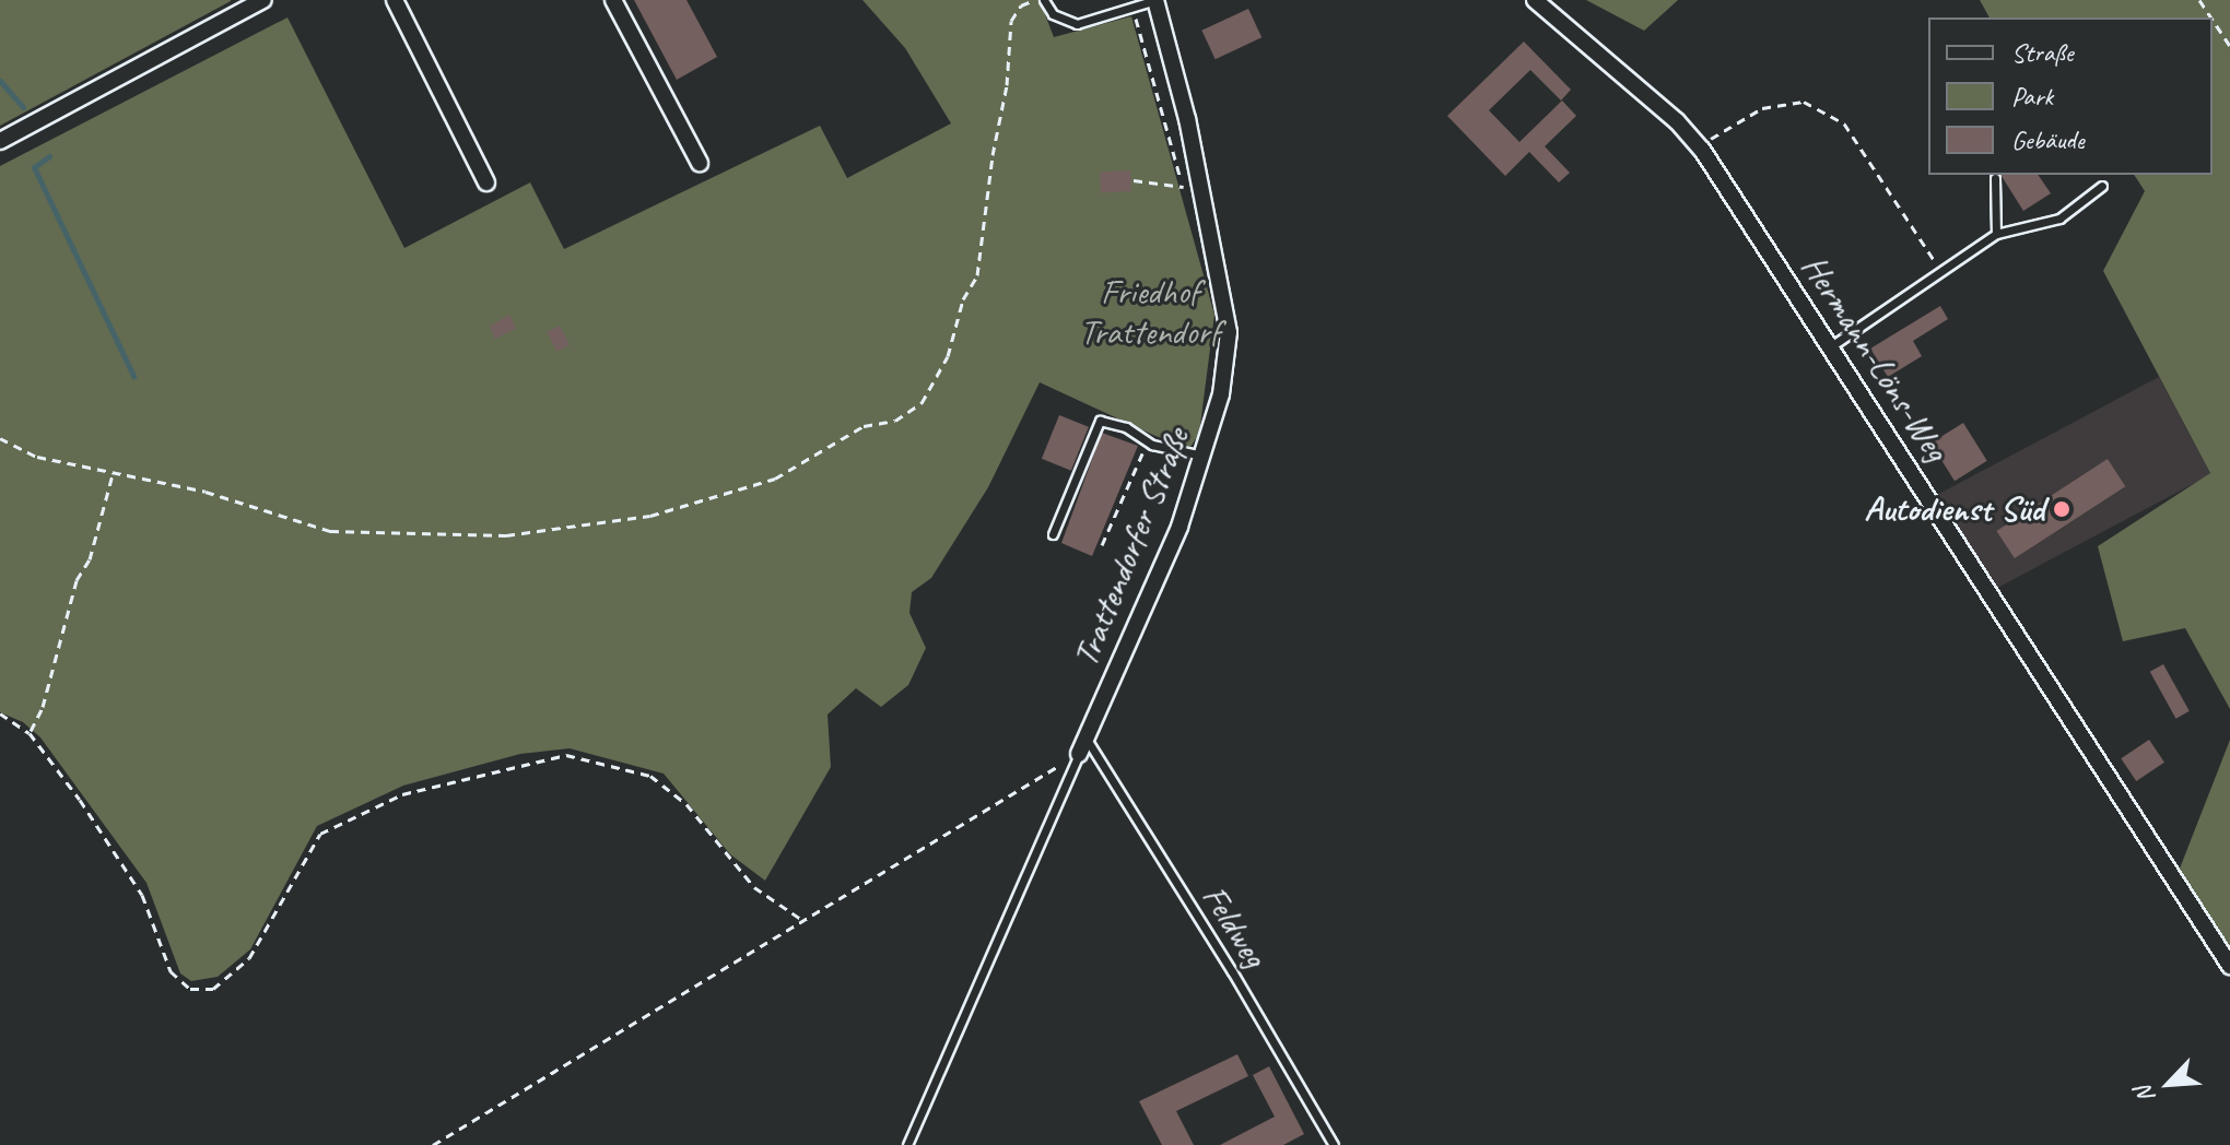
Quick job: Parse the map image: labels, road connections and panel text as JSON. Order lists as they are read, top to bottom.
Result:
{
  "streets": {
    "street": ["Hermann-Löns-Weg", "Trattendorfer Straße"],
    "lane": ["Feldweg"]
  },
  "crossings": [
    ["Trattendorfer Straße", "Feldweg"]
  ],
  "parks": ["Friedhof Trattendorf"],
  "places": ["Autodienst Süd"],
  "legend": ["Straße", "Park", "Gebäude"],
  "north": "bottom left"
}
